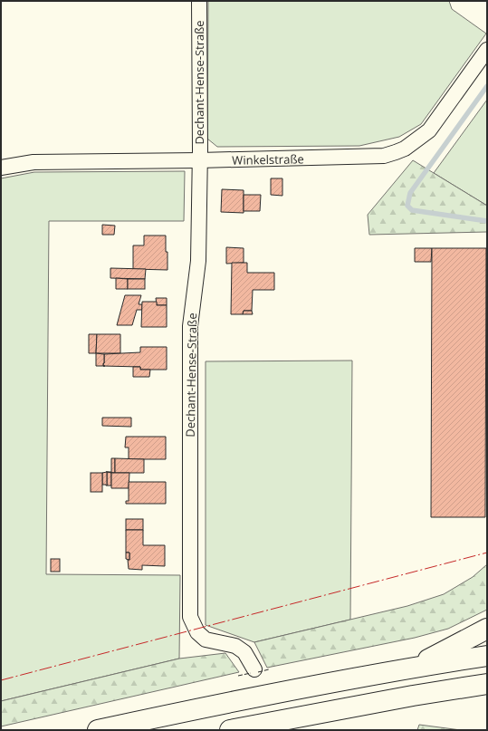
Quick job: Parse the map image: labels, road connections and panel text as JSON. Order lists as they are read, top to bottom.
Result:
{
  "streets": {
    "street": ["Dechant-Hense-Straße", "Winkelstraße"]
  },
  "crossings": [
    ["Dechant-Hense-Straße", "Winkelstraße"]
  ]
}
